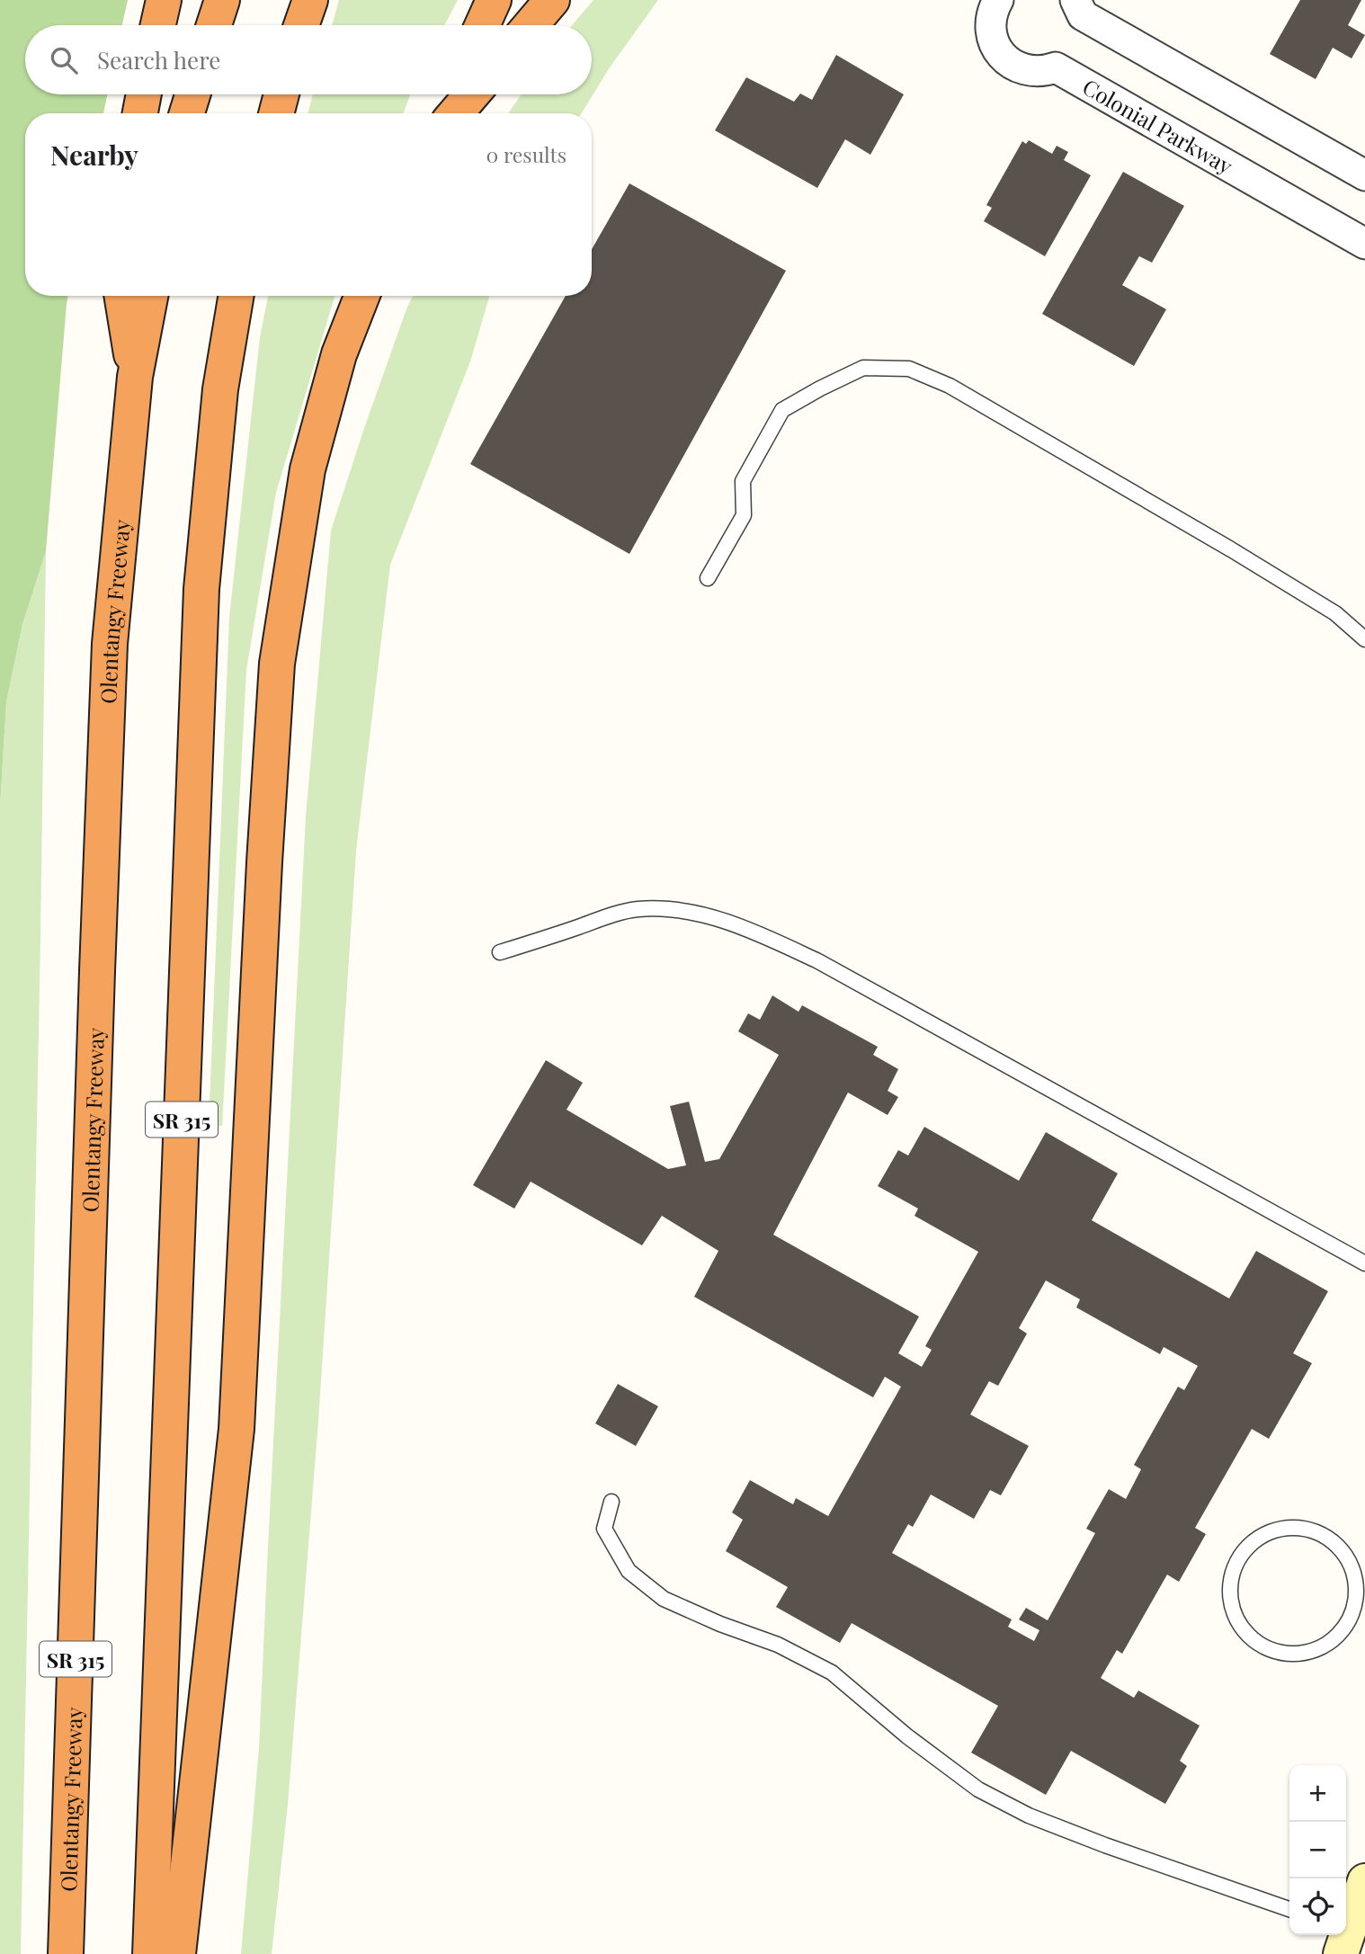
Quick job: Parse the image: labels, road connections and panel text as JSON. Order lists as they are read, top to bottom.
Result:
{
  "streets": {
    "highway": ["Olentangy Freeway", "SR 315"],
    "street": ["Colonial Parkway"]
  },
  "page": {
    "search": "Search here",
    "heading": ["Nearby", "0 results"],
    "map_buttons": ["+", "−"]
  }
}
